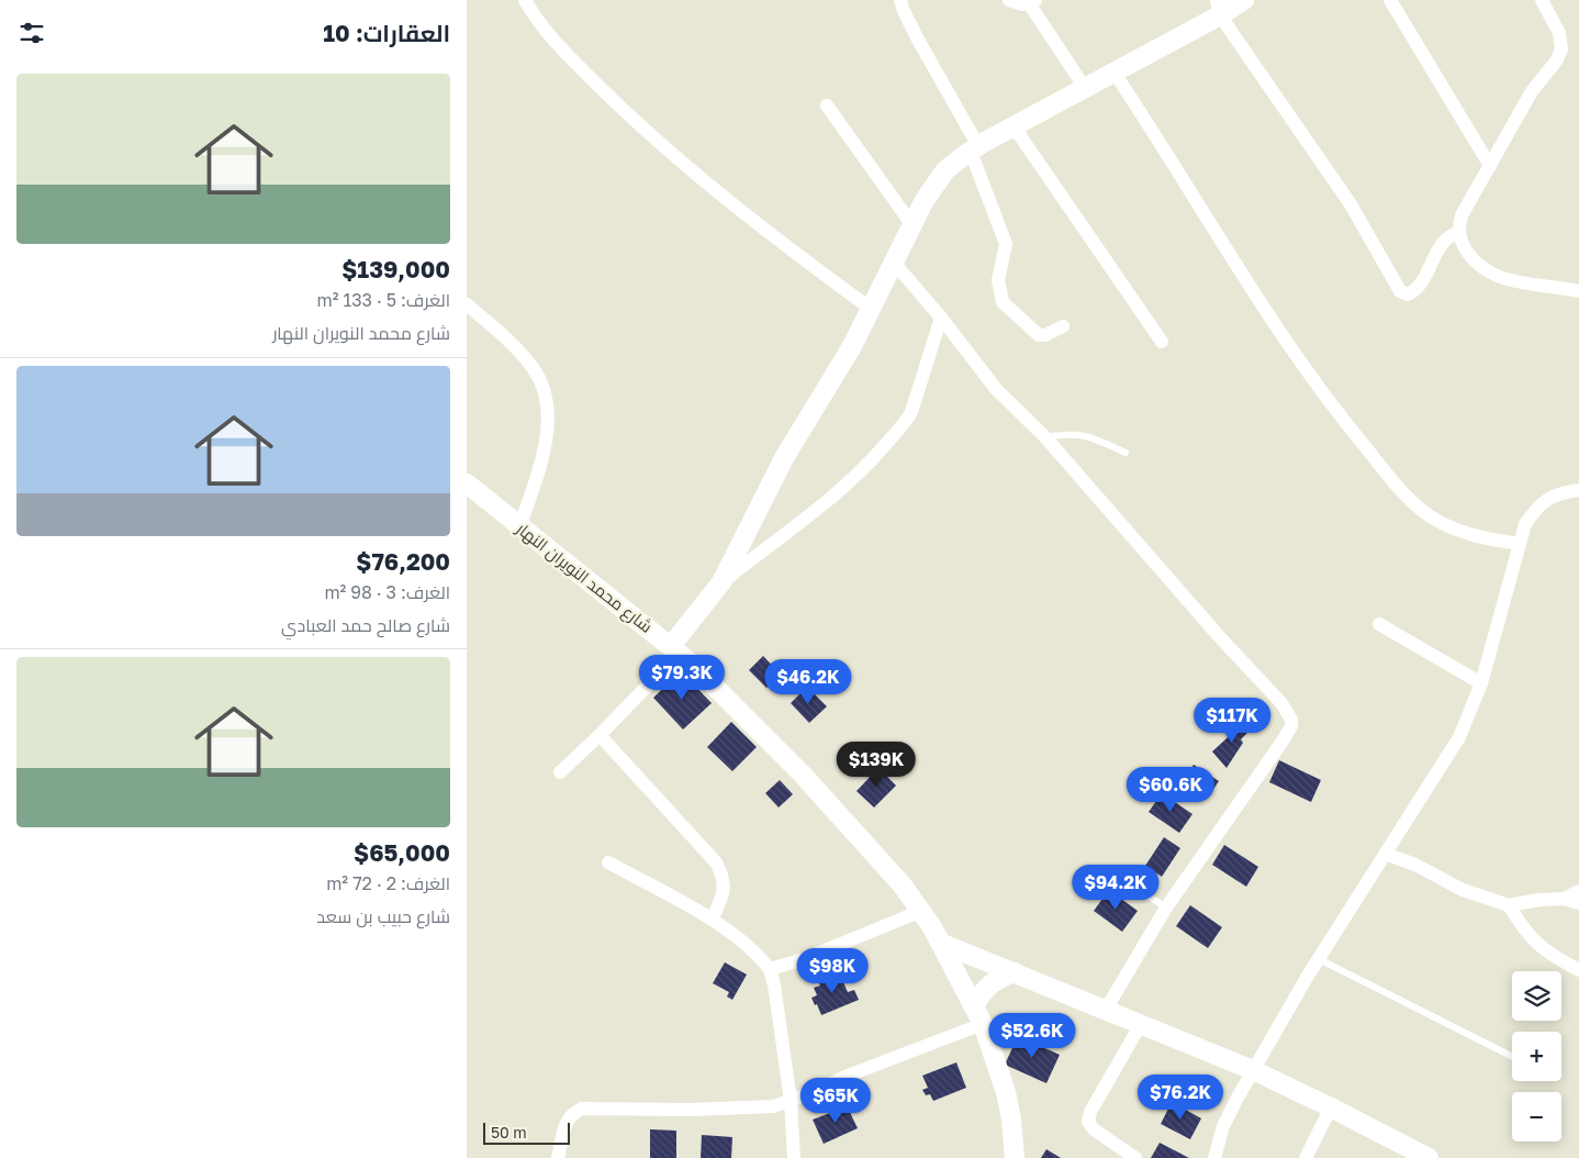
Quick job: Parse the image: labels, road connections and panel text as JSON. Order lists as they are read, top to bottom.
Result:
{
  "streets": {
    "street": ["شارع محمد النويران النهار"]
  },
  "scale_bar": "50 m",
  "page": {
    "heading": "العقارات: 10",
    "list": [
      {
        "name": "$139,000",
        "note": "الغرف: 5 · 133 m² · شارع محمد النويران النهار"
      },
      {
        "name": "$76,200",
        "note": "الغرف: 3 · 98 m² · شارع صالح حمد العبادي"
      },
      {
        "name": "$65,000",
        "note": "الغرف: 2 · 72 m² · شارع حبيب بن سعد"
      }
    ],
    "price": [
      "$79.3K",
      "$46.2K",
      "$117K",
      "$139K",
      "$60.6K",
      "$94.2K",
      "$98K",
      "$52.6K",
      "$76.2K",
      "$65K"
    ],
    "map_buttons": ["+", "−"],
    "scale": "50 m"
  }
}
